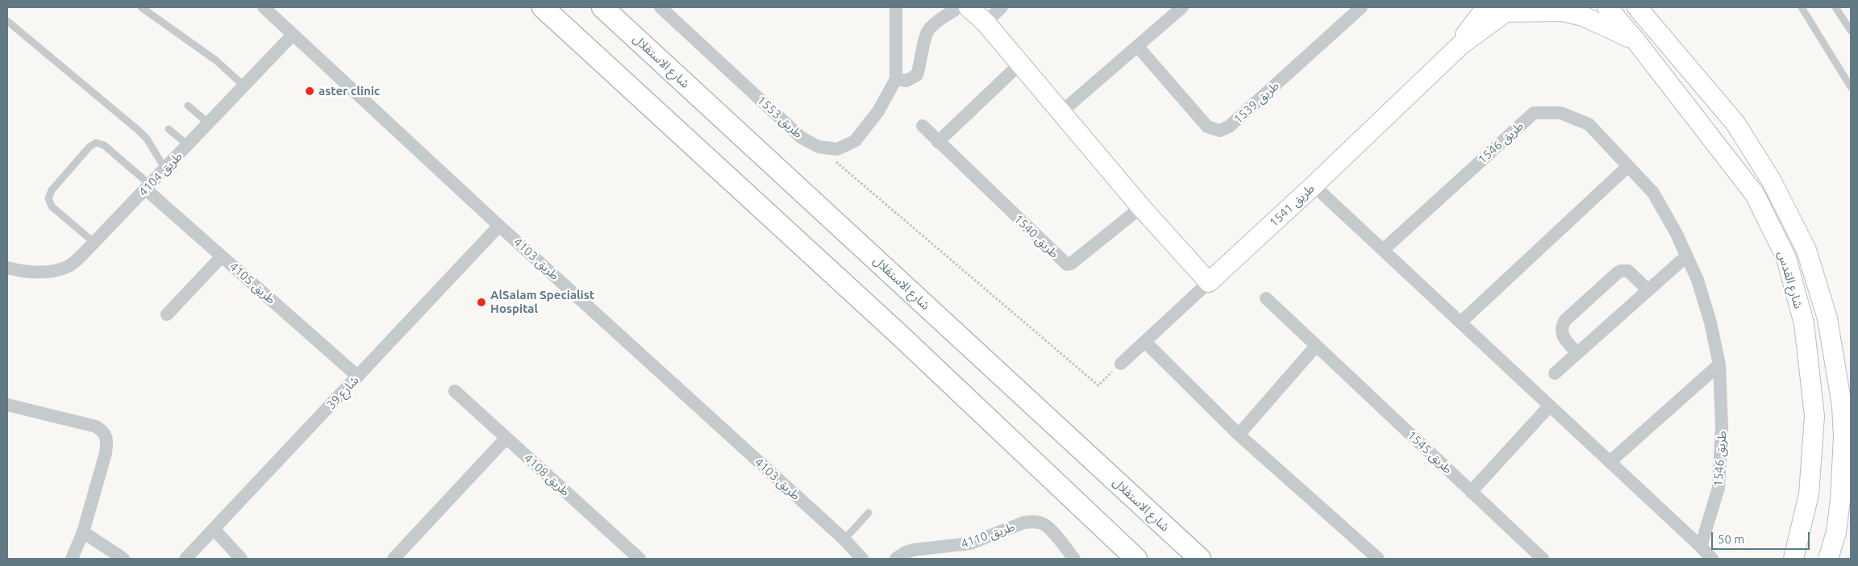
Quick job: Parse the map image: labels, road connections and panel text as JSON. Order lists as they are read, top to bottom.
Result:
{
  "streets": {
    "main road": ["شارع الاستقلال", "طريق 1541", "شارع القدس"],
    "street": [
      "طريق 1539",
      "طريق 1553",
      "طريق 1546",
      "طريق 4104",
      "طريق 1540",
      "طريق 4103",
      "طريق 4105",
      "شارع 39",
      "طريق 1545",
      "طريق 4108",
      "طريق 4110"
    ]
  },
  "crossings": [
    ["طريق 4104", "طريق 4103"],
    ["طريق 4104", "طريق 4105"],
    ["طريق 4103", "شارع 39"],
    ["طريق 4105", "شارع 39"]
  ],
  "places": ["aster clinic", "AlSalam Specialist Hospital"],
  "scale_bar": "50 m"
}
